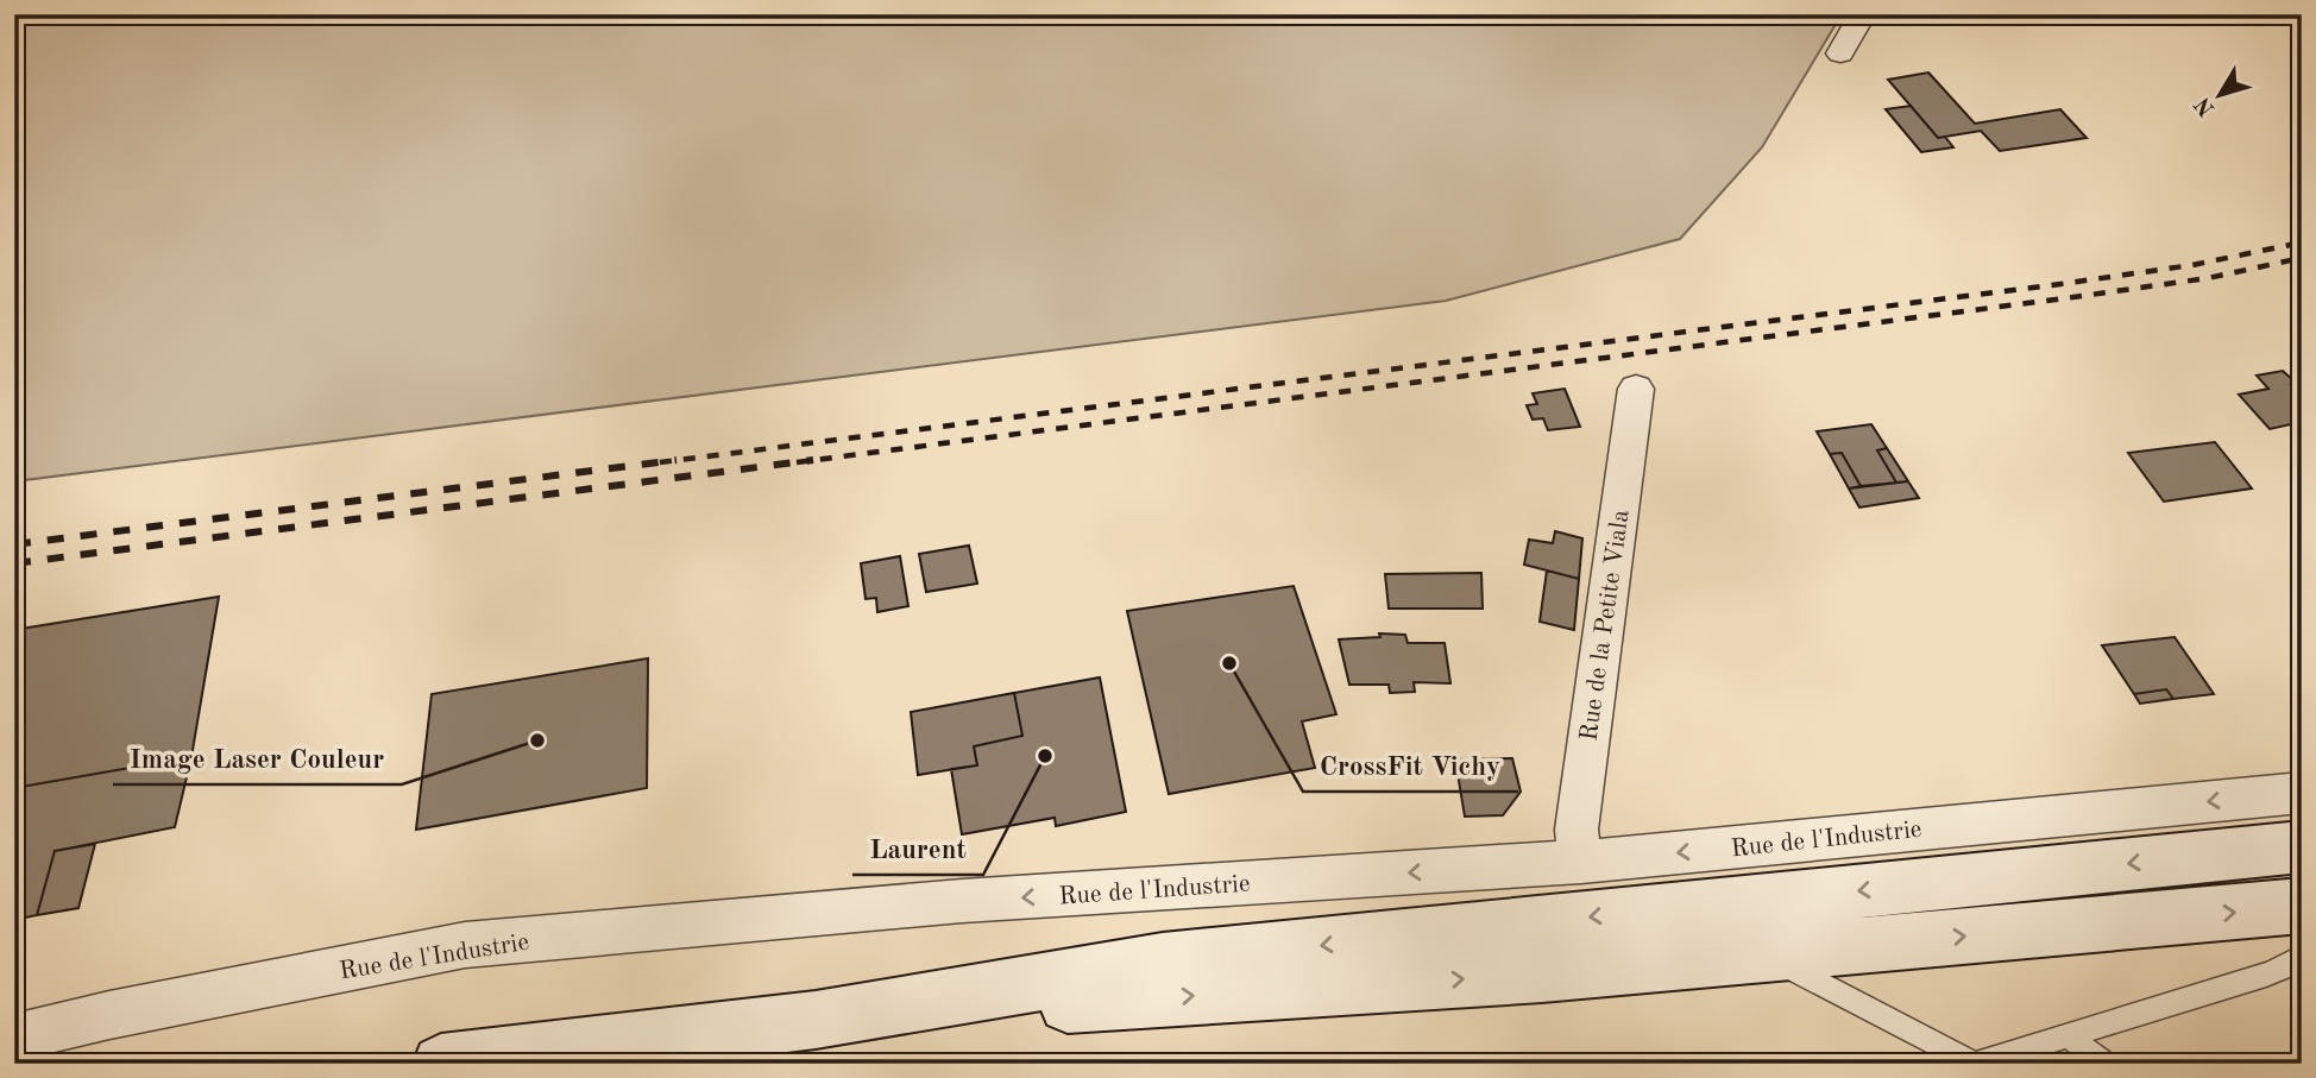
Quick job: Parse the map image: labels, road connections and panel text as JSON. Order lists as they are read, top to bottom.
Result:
{
  "streets": {
    "street": ["Rue de la Petite Viala", "Rue de l'Industrie"]
  },
  "crossings": [
    ["Rue de la Petite Viala", "Rue de l'Industrie"]
  ],
  "one_way": ["Rue de l'Industrie"],
  "places": ["CrossFit Vichy", "Image Laser Couleur", "Laurent"],
  "north": "bottom left"
}
